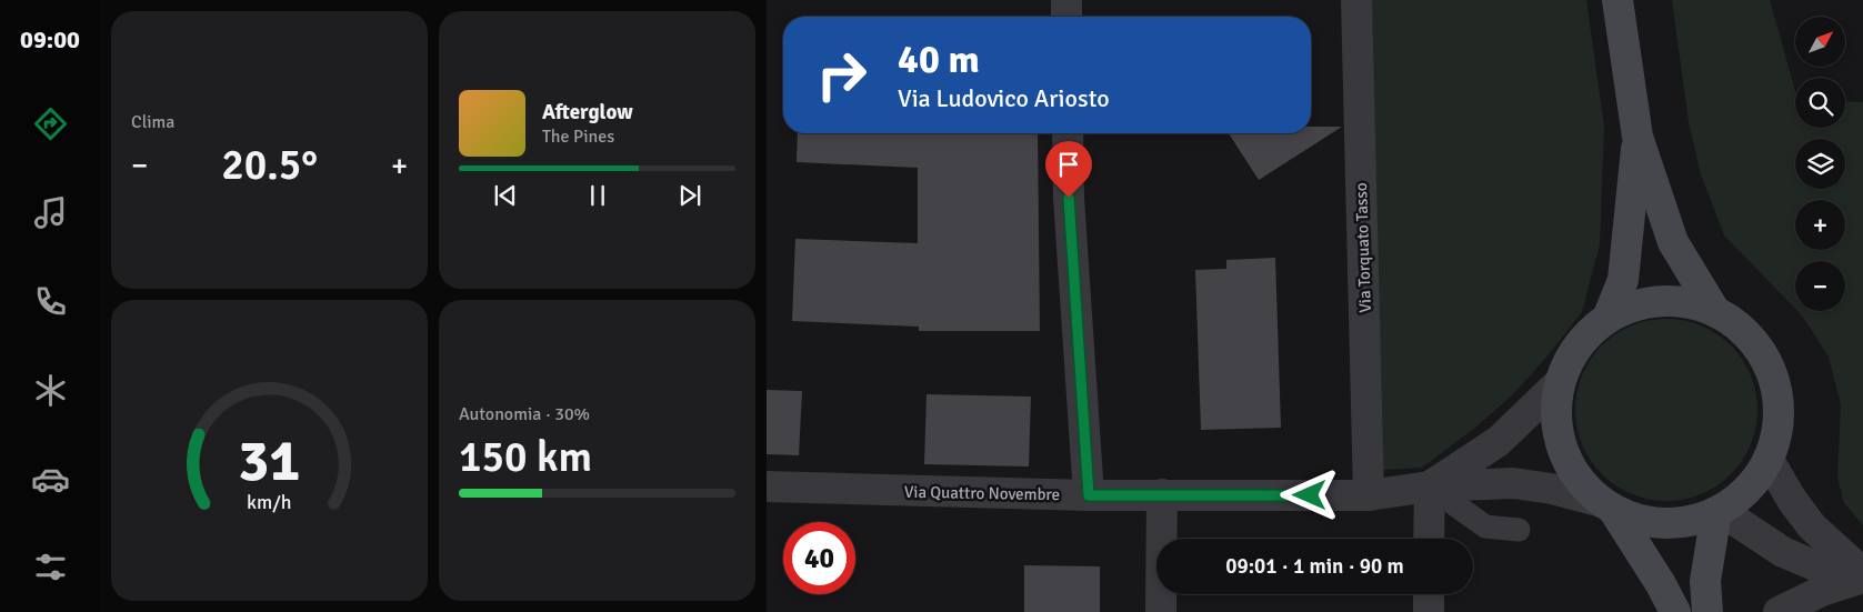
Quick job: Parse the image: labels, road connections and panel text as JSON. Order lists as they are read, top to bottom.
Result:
{
  "streets": {
    "street": ["Via Torquato Tasso", "Via Quattro Novembre"]
  },
  "crossings": [
    ["Via Torquato Tasso", "Via Quattro Novembre"]
  ],
  "north": "top right",
  "page": {
    "tabs": "09:00",
    "tile": [
      "Clima",
      ["Autonomia · 30%", "150 km"]
    ],
    "map_buttons": ["+", "−"],
    "turn": ["40 m", "Via Ludovico Ariosto"],
    "song": ["Afterglow", "The Pines"],
    "heat": ["−", "20.5°", "+"],
    "limit": "40",
    "trip": "09:01 · 1 min · 90 m",
    "gauge": ["31", "km/h"]
  }
}
